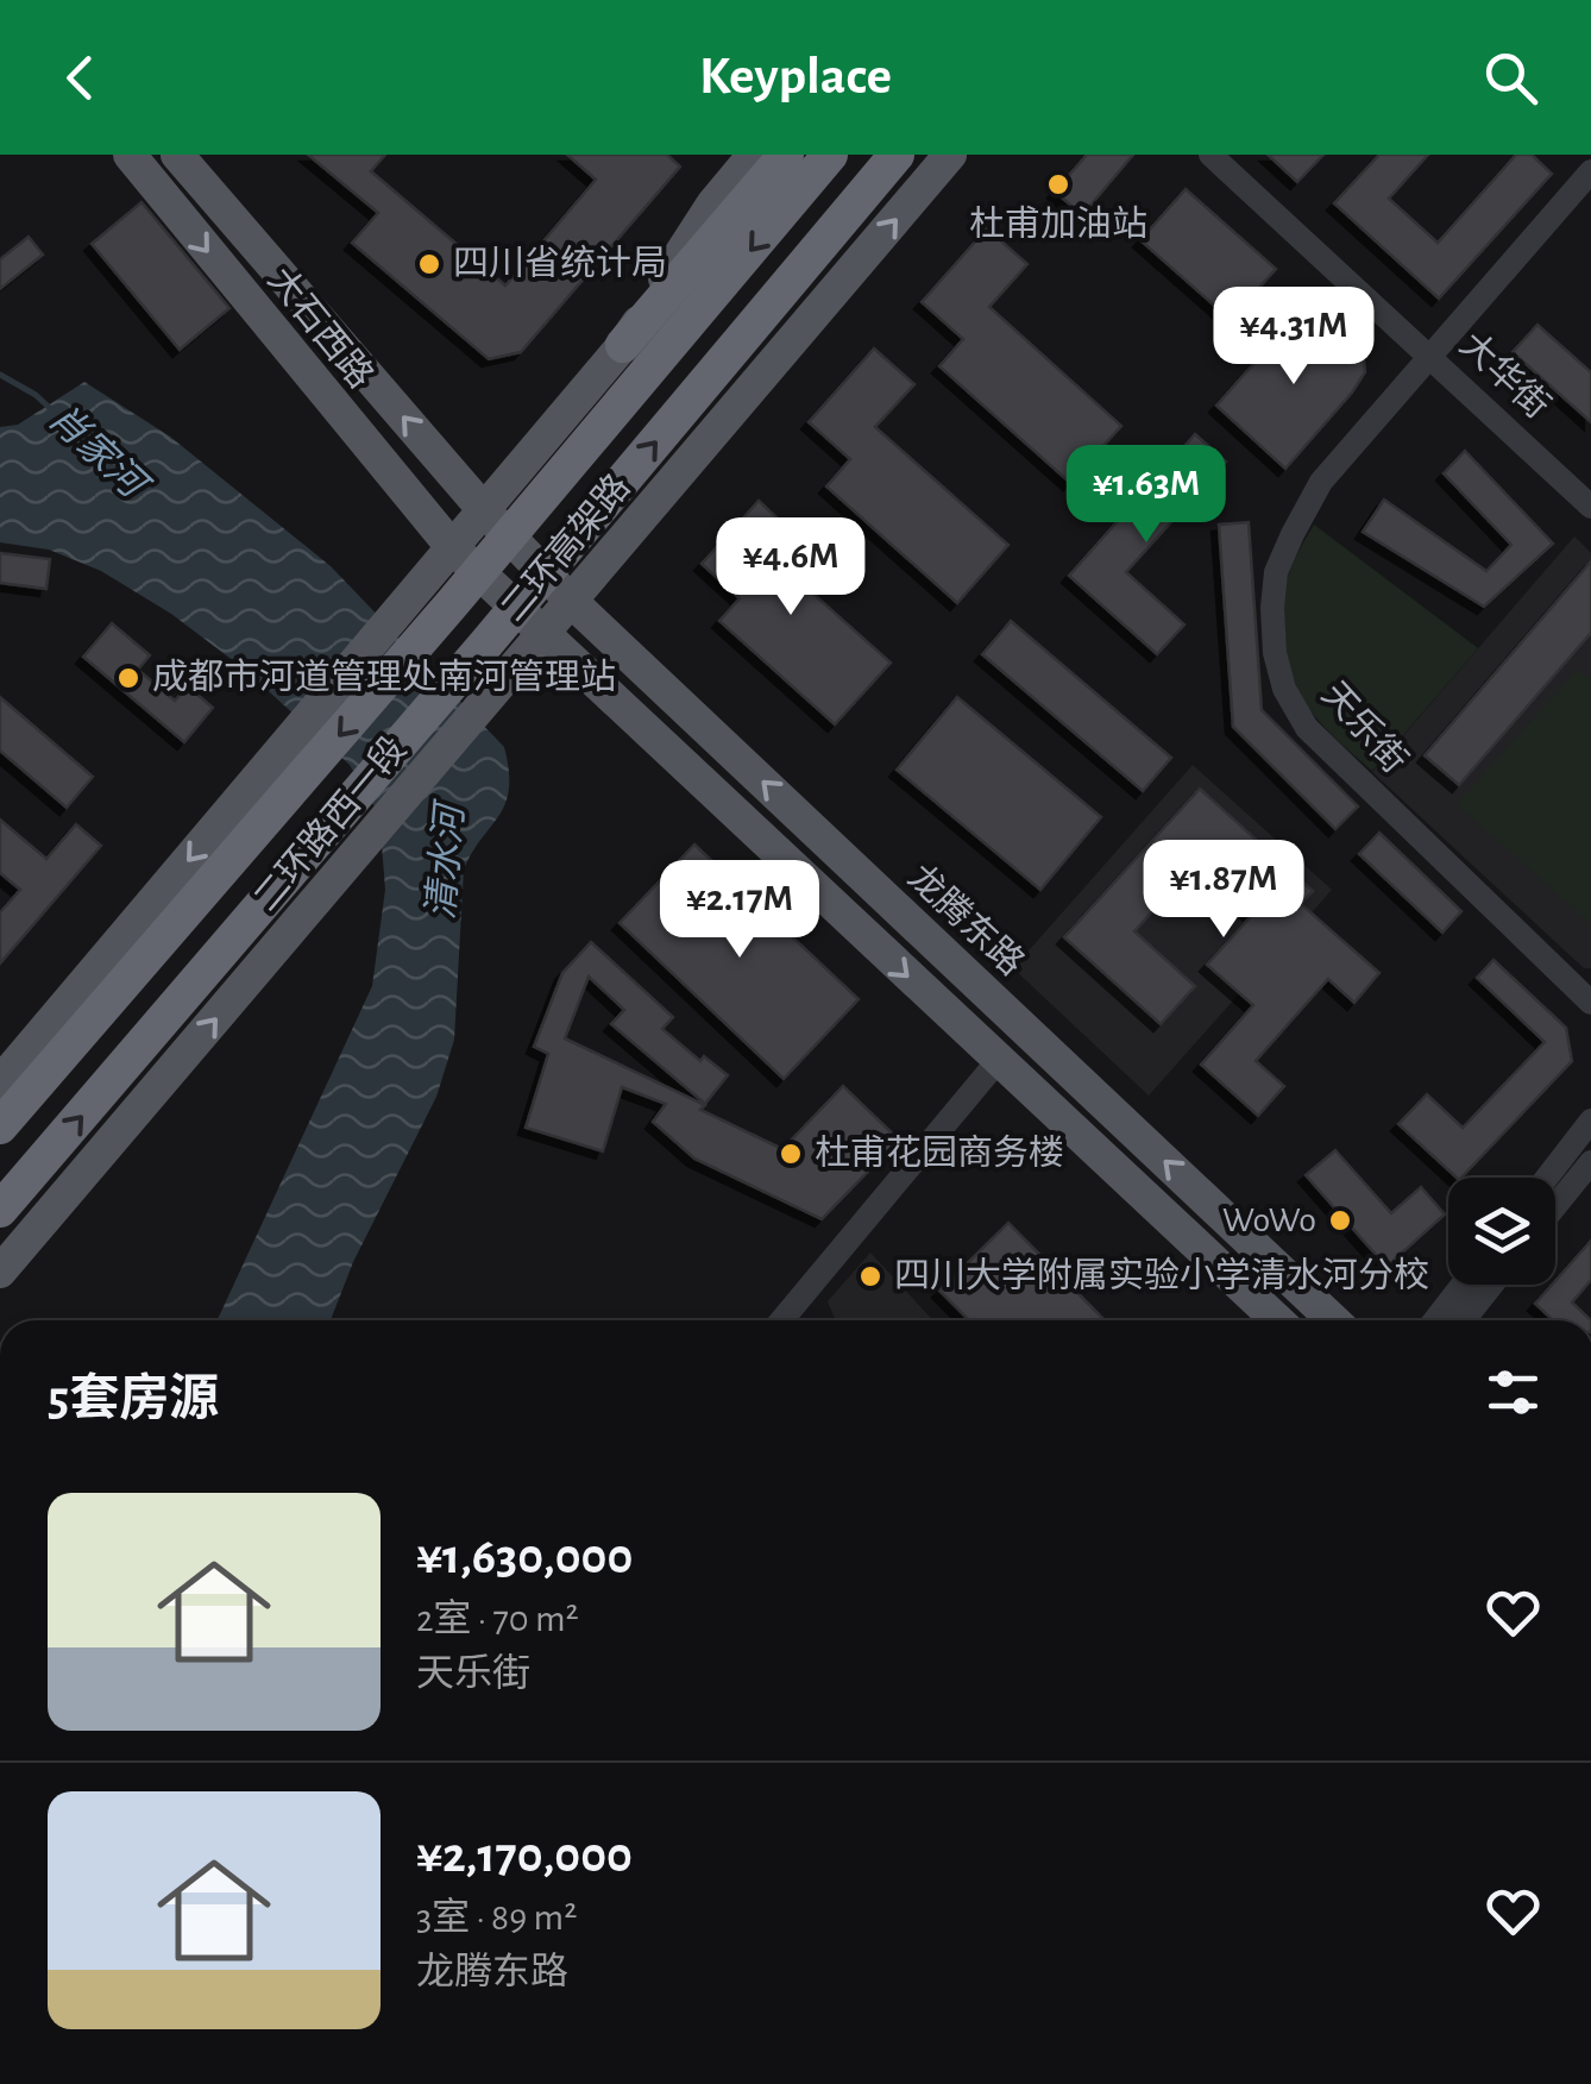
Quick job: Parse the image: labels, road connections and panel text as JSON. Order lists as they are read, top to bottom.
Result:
{
  "streets": {
    "highway": ["二环高架路"],
    "main road": ["大石西路", "二环路西一段", "龙腾东路"],
    "street": ["大华街", "天乐街"]
  },
  "crossings": [
    ["大石西路", "龙腾东路"],
    ["大华街", "天乐街"],
    ["二环路西一段", "龙腾东路"]
  ],
  "water": ["肖家河", "清水河"],
  "places": [
    "杜甫加油站",
    "四川省统计局",
    "成都市河道管理处南河管理站",
    "杜甫花园商务楼",
    "WoWo",
    "四川大学附属实验小学清水河分校"
  ],
  "page": {
    "header": "Keyplace",
    "price": [
      "¥4.31M",
      "¥1.63M",
      "¥4.6M",
      "¥1.87M",
      "¥2.17M"
    ],
    "heading": "5套房源",
    "list": [
      {
        "name": "¥1,630,000",
        "note": "2室 · 70 m² · 天乐街"
      },
      {
        "name": "¥2,170,000",
        "note": "3室 · 89 m² · 龙腾东路"
      }
    ]
  }
}
